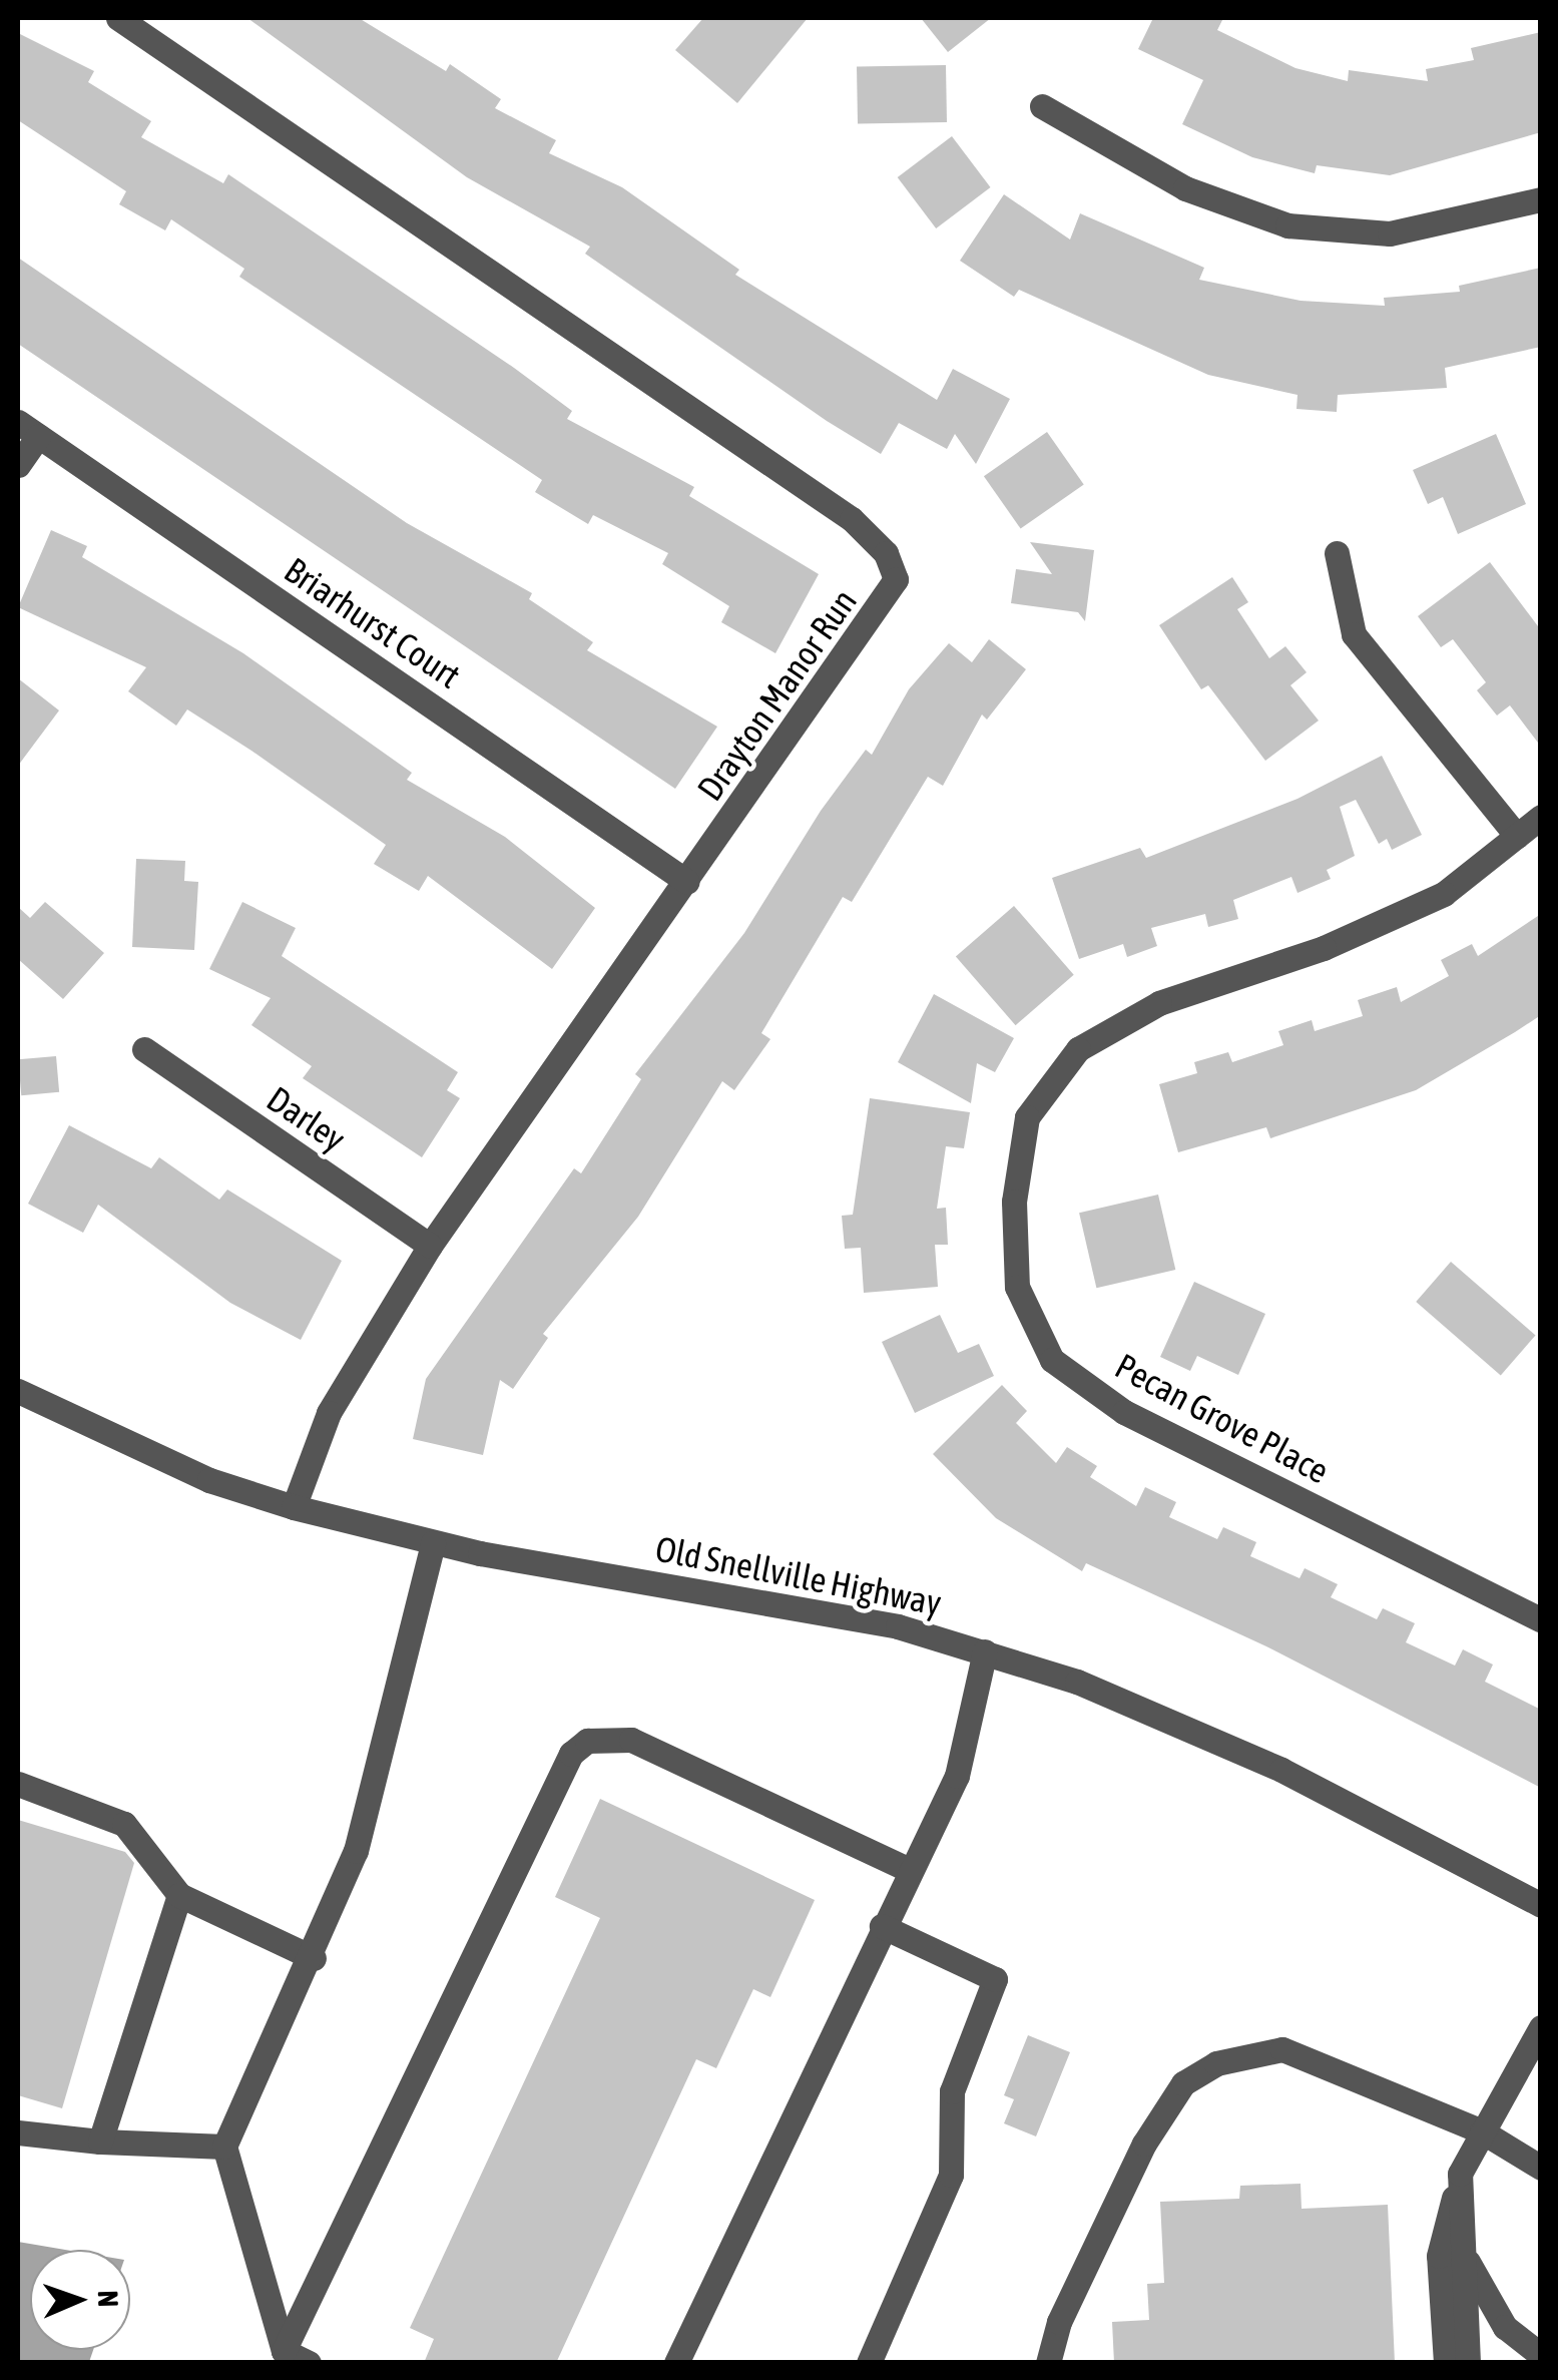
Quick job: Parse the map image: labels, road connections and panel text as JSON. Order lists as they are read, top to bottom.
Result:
{
  "streets": {
    "street": [
      "Briarhurst Court",
      "Drayton Manor Run",
      "Darley",
      "Pecan Grove Place",
      "Old Snellville Highway"
    ]
  },
  "crossings": [
    ["Briarhurst Court", "Drayton Manor Run"],
    ["Drayton Manor Run", "Darley"],
    ["Drayton Manor Run", "Old Snellville Highway"]
  ],
  "north": "right"
}
